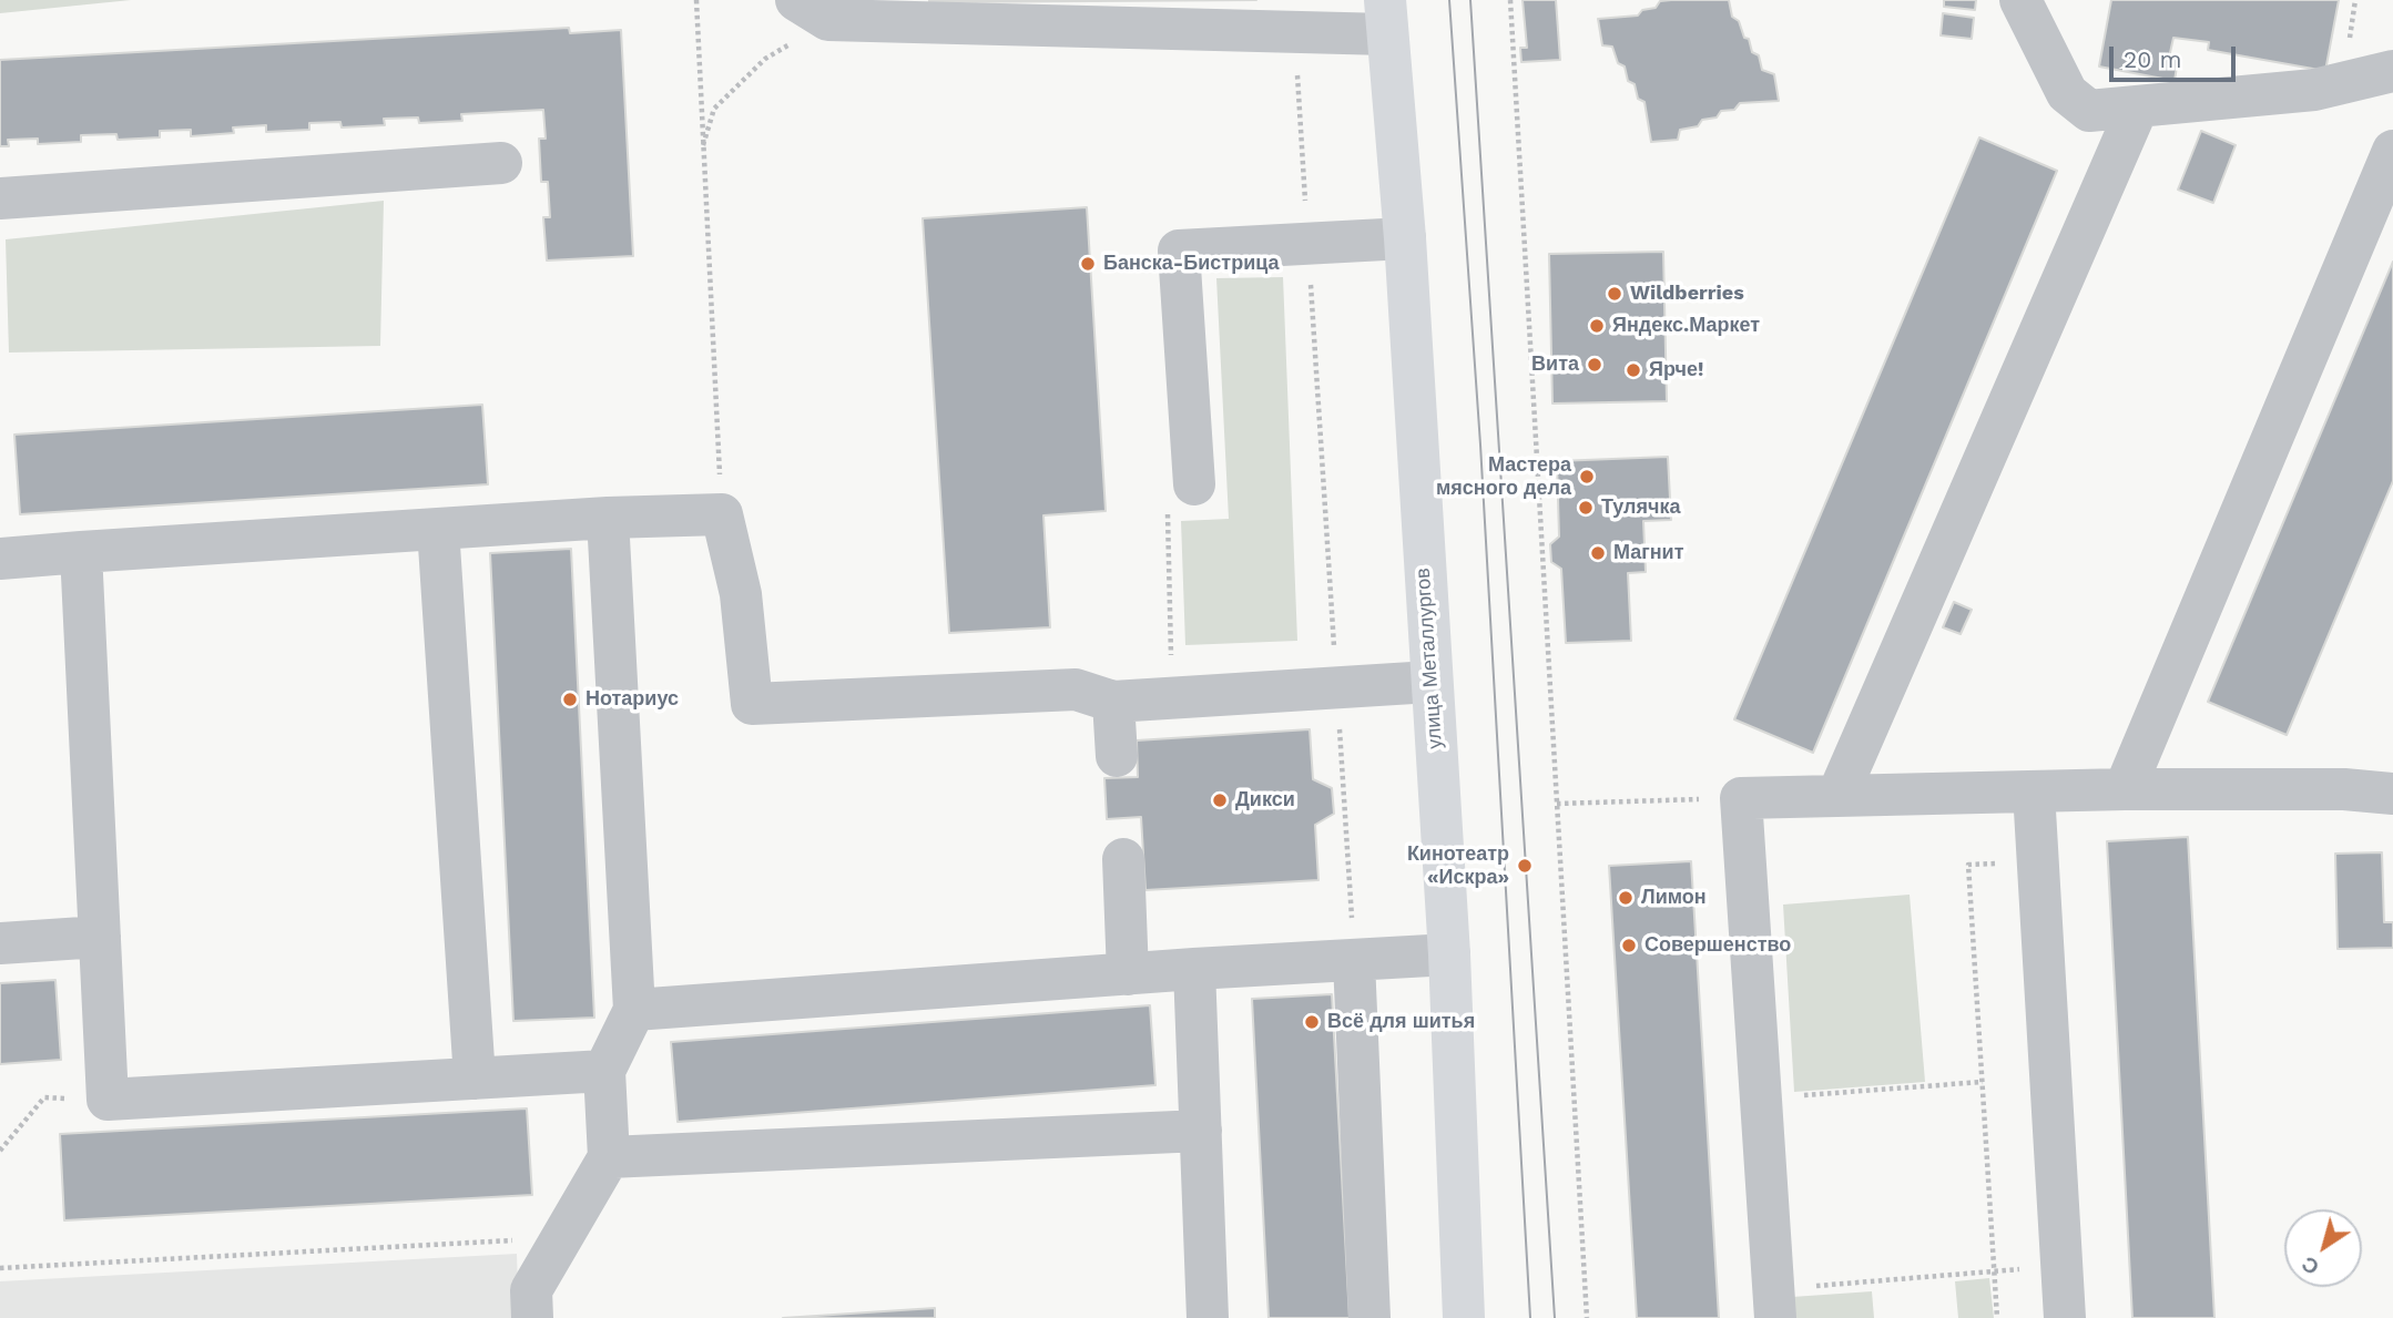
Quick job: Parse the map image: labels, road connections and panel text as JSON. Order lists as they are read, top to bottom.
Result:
{
  "streets": {
    "main road": ["улица Металлургов"]
  },
  "places": [
    "Банска-Бистрица",
    "Wildberries",
    "Яндекс.Маркет",
    "Вита",
    "Ярче!",
    "Мастера мясного дела",
    "Тулячка",
    "Магнит",
    "Нотариус",
    "Дикси",
    "Кинотеатр «Искра»",
    "Лимон",
    "Совершенство",
    "Всё для шитья"
  ],
  "scale_bar": "20 m",
  "north": "bottom left"
}
